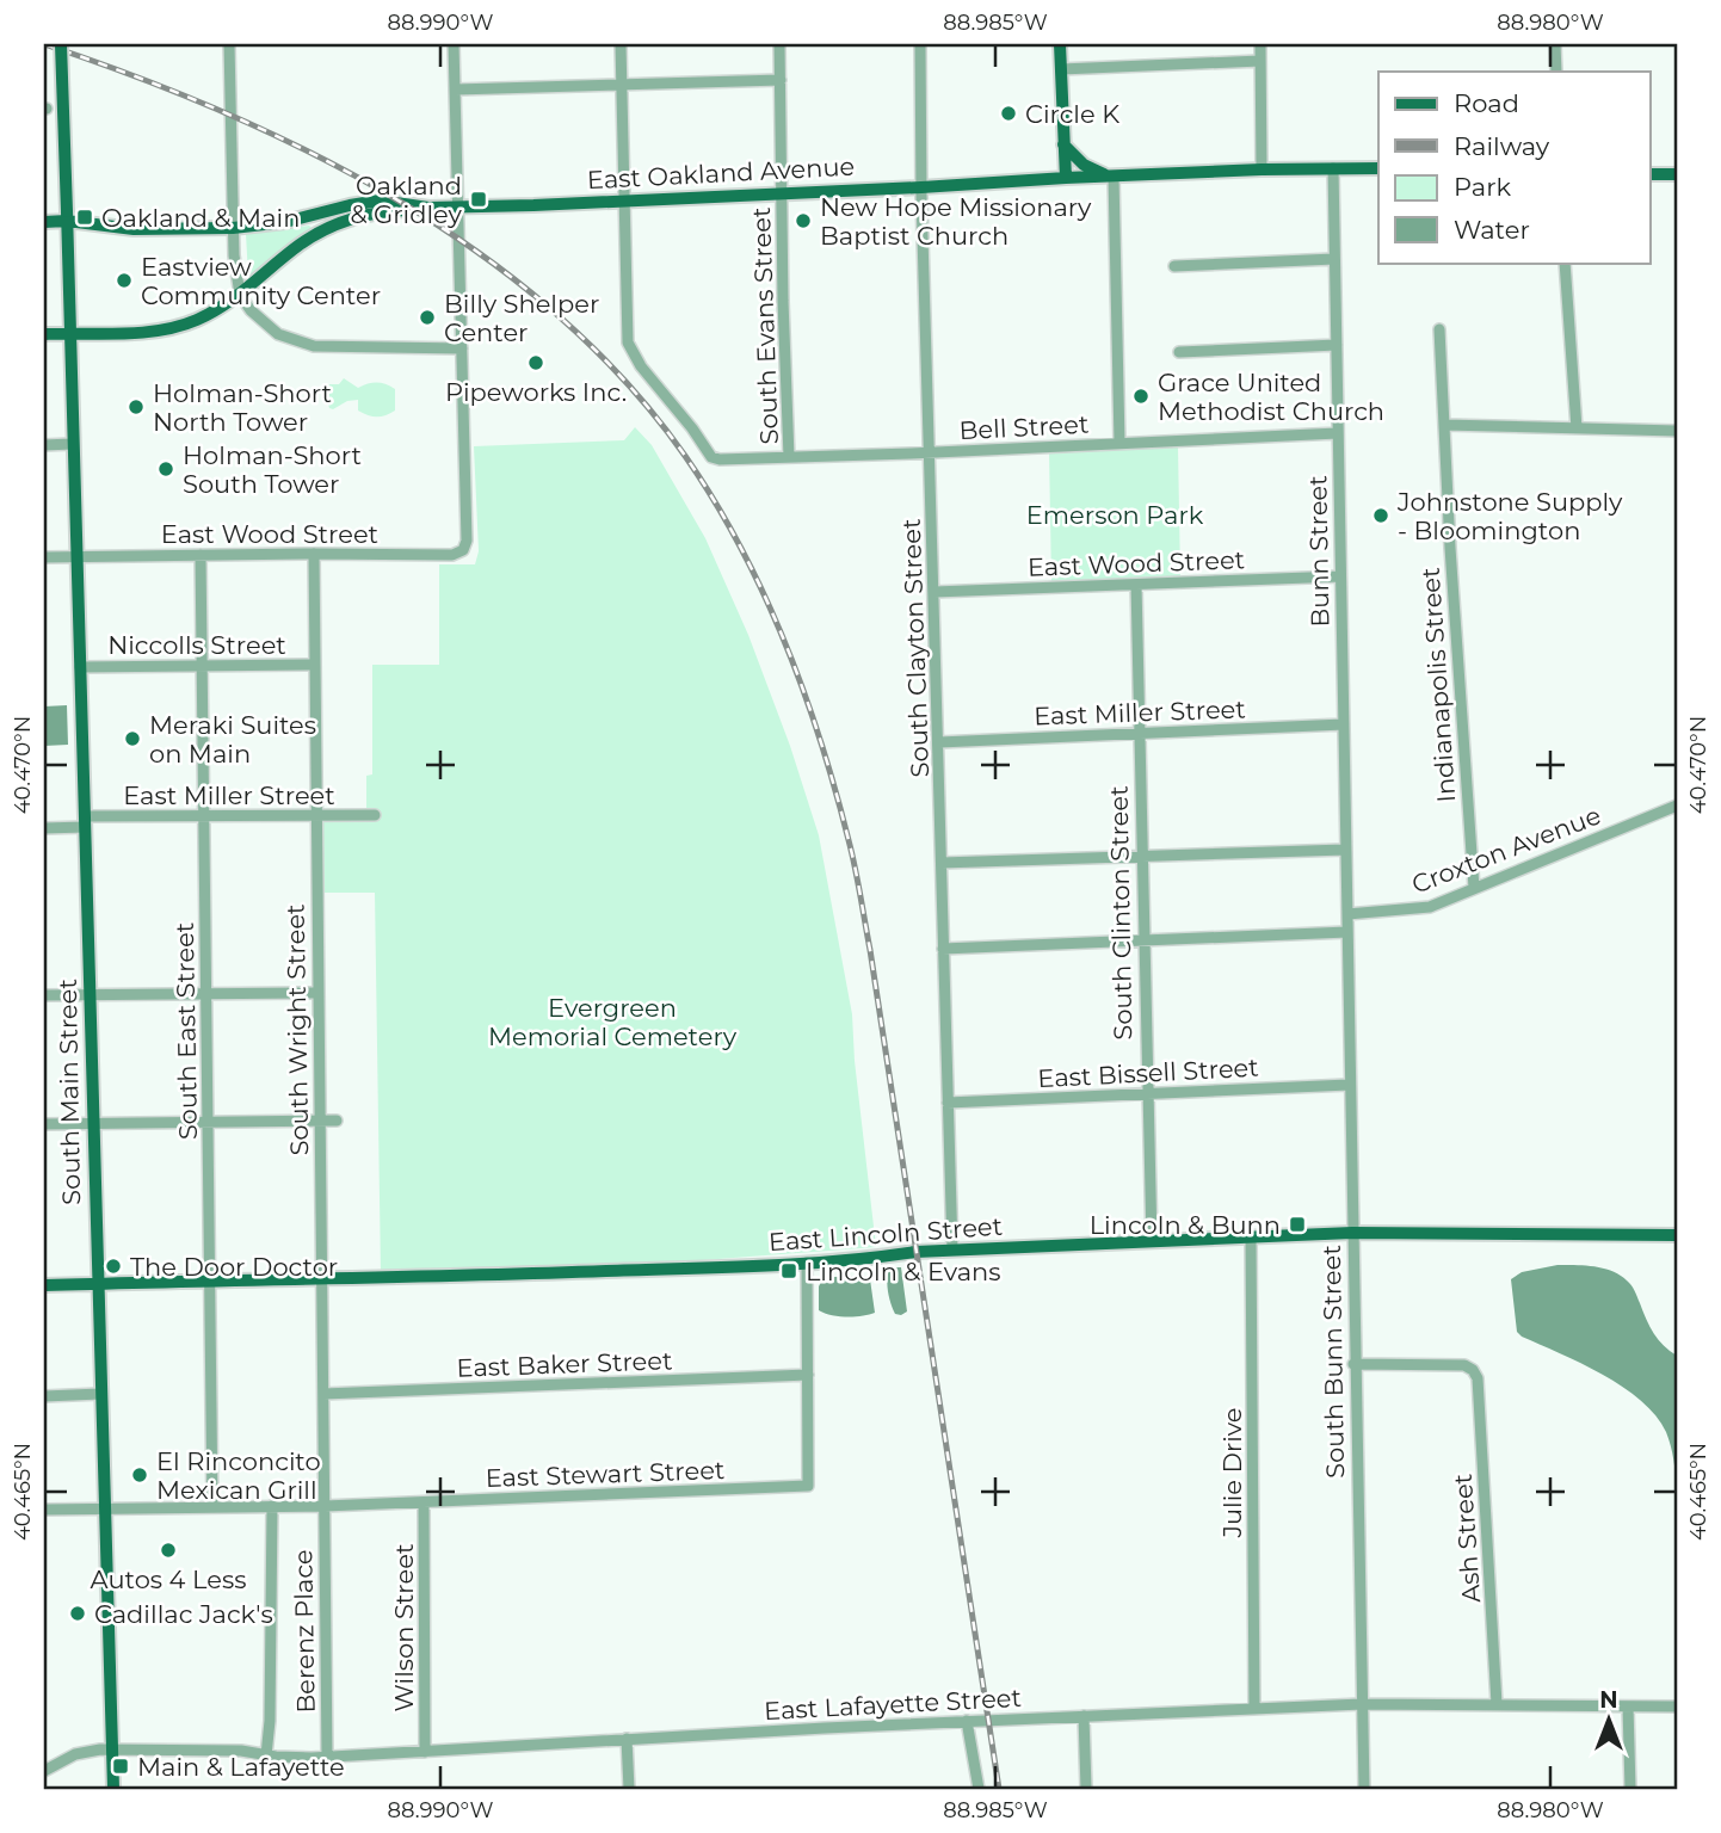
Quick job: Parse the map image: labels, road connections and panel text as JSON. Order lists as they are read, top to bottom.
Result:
{
  "streets": {
    "main road": ["East Oakland Avenue", "South Main Street", "East Lincoln Street"],
    "street": [
      "South Evans Street",
      "Bell Street",
      "East Wood Street",
      "Bunn Street",
      "Niccolls Street",
      "South Clayton Street",
      "Indianapolis Street",
      "East Miller Street",
      "Croxton Avenue",
      "South Clinton Street",
      "South Wright Street",
      "South East Street",
      "East Bissell Street",
      "South Bunn Street",
      "East Baker Street",
      "Julie Drive",
      "East Stewart Street",
      "Ash Street",
      "Wilson Street",
      "Berenz Place",
      "East Lafayette Street"
    ]
  },
  "crossings": [
    ["East Oakland Avenue", "South Evans Street"],
    ["East Oakland Avenue", "Bell Street"],
    ["East Oakland Avenue", "Bunn Street"],
    ["East Oakland Avenue", "South Clayton Street"],
    ["East Oakland Avenue", "South Main Street"],
    ["South Evans Street", "Bell Street"],
    ["Bell Street", "Bunn Street"],
    ["Bell Street", "South Clayton Street"],
    ["East Wood Street", "Bunn Street"],
    ["East Wood Street", "South Clayton Street"],
    ["East Wood Street", "South Clinton Street"],
    ["East Wood Street", "South Wright Street"],
    ["East Wood Street", "South East Street"],
    ["East Wood Street", "South Main Street"],
    ["Bunn Street", "East Miller Street"],
    ["Bunn Street", "Croxton Avenue"],
    ["Bunn Street", "South Bunn Street"],
    ["Niccolls Street", "South Wright Street"],
    ["Niccolls Street", "South East Street"],
    ["Niccolls Street", "South Main Street"],
    ["South Clayton Street", "East Miller Street"],
    ["South Clayton Street", "East Bissell Street"],
    ["South Clayton Street", "East Lincoln Street"],
    ["Indianapolis Street", "Croxton Avenue"],
    ["East Miller Street", "South Clinton Street"],
    ["East Miller Street", "South Wright Street"],
    ["East Miller Street", "South East Street"],
    ["East Miller Street", "South Main Street"],
    ["South Clinton Street", "East Bissell Street"],
    ["South Clinton Street", "East Lincoln Street"],
    ["South Wright Street", "East Lincoln Street"],
    ["South Wright Street", "East Baker Street"],
    ["South Wright Street", "East Stewart Street"],
    ["South Wright Street", "Berenz Place"],
    ["South East Street", "East Lincoln Street"],
    ["South East Street", "East Stewart Street"],
    ["East Bissell Street", "South Bunn Street"],
    ["South Main Street", "East Lincoln Street"],
    ["South Main Street", "East Stewart Street"],
    ["South Main Street", "East Lafayette Street"],
    ["East Lincoln Street", "South Bunn Street"],
    ["East Lincoln Street", "Julie Drive"],
    ["South Bunn Street", "Ash Street"],
    ["South Bunn Street", "East Lafayette Street"],
    ["East Baker Street", "East Stewart Street"],
    ["Julie Drive", "East Lafayette Street"],
    ["East Stewart Street", "Wilson Street"],
    ["East Stewart Street", "Berenz Place"],
    ["Ash Street", "East Lafayette Street"],
    ["Wilson Street", "East Lafayette Street"],
    ["Berenz Place", "East Lafayette Street"]
  ],
  "parks": ["Emerson Park", "Evergreen Memorial Cemetery"],
  "places": {
    "other": [
      "Circle K",
      "New Hope Missionary Baptist Church",
      "Eastview Community Center",
      "Billy Shelper Center",
      "Pipeworks Inc.",
      "Grace United Methodist Church",
      "Holman-Short North Tower",
      "Holman-Short South Tower",
      "Johnstone Supply - Bloomington",
      "Meraki Suites on Main",
      "The Door Doctor",
      "El Rinconcito Mexican Grill",
      "Autos 4 Less",
      "Cadillac Jack's"
    ],
    "transit": [
      "Oakland & Gridley",
      "Oakland & Main",
      "Lincoln & Bunn",
      "Lincoln & Evans",
      "Main & Lafayette"
    ]
  },
  "legend": [
    "Road",
    "Railway",
    "Park",
    "Water"
  ],
  "north": "top",
  "coordinates": [
    "88.990°W",
    "88.985°W",
    "88.980°W",
    "40.470°N",
    "40.465°N"
  ]
}
